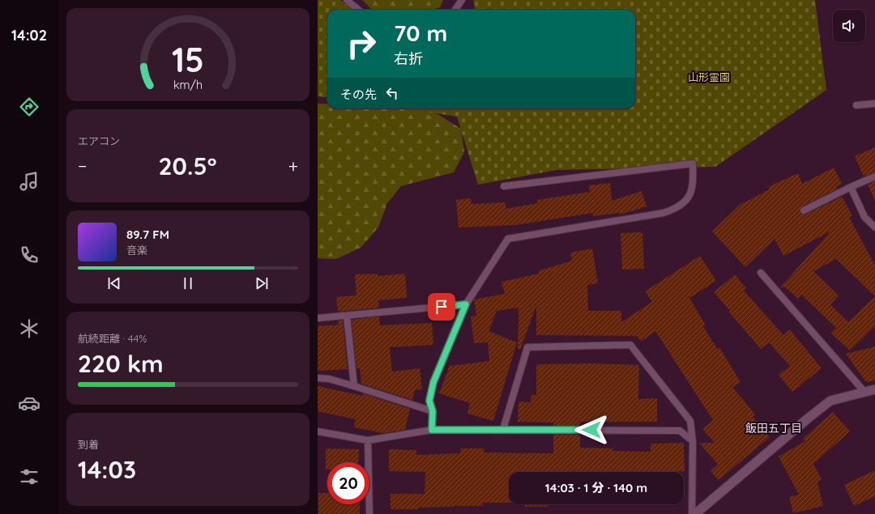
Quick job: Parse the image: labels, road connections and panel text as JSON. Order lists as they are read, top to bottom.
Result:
{
  "districts": ["飯田五丁目"],
  "parks": ["山形霊園"],
  "page": {
    "tabs": "14:02",
    "turn": ["70 m", "右折"],
    "then": "その先",
    "tile": [
      "エアコン",
      ["航続距離 · 44%", "220 km"],
      ["到着", "14:03"]
    ],
    "heat": ["−", "20.5°", "+"],
    "song": ["89.7 FM", "音楽"],
    "limit": "20",
    "trip": "14:03 · 1 分 · 140 m",
    "gauge": ["15", "km/h"]
  }
}
